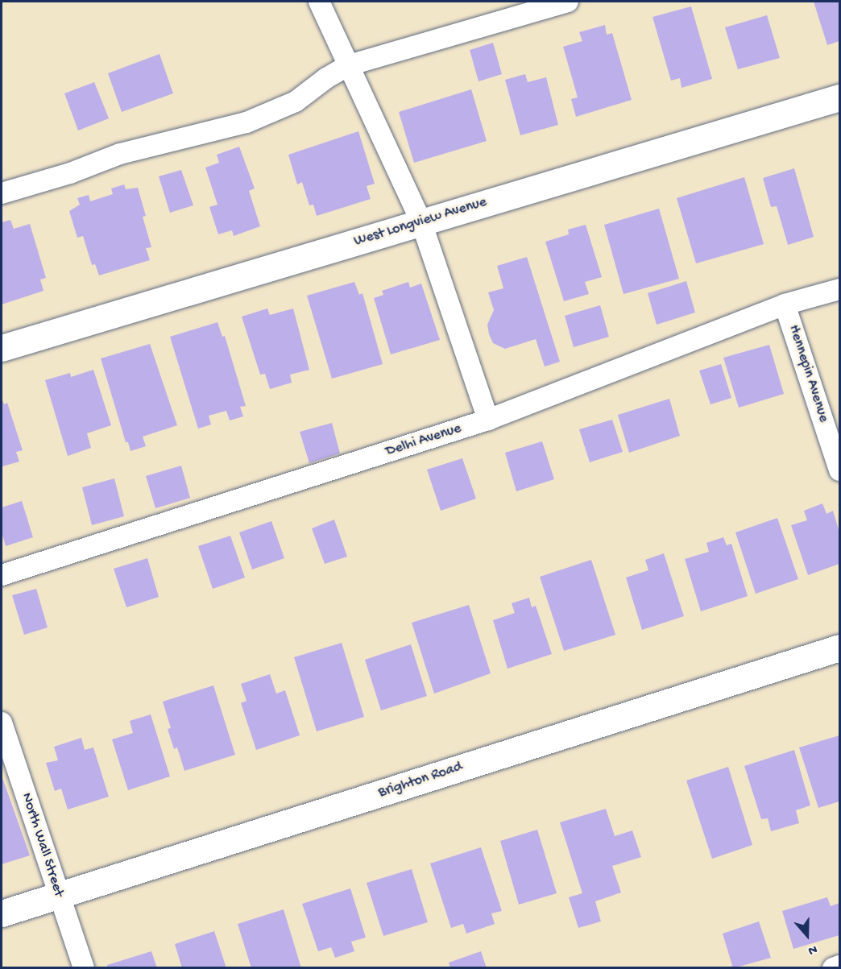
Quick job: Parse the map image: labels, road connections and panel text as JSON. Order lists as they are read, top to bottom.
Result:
{
  "streets": {
    "street": ["West Longview Avenue", "Brighton Road"],
    "lane": ["Hennepin Avenue", "Delhi Avenue", "North Wall Street"]
  },
  "crossings": [
    ["Hennepin Avenue", "Delhi Avenue"],
    ["Brighton Road", "North Wall Street"]
  ],
  "north": "bottom"
}
